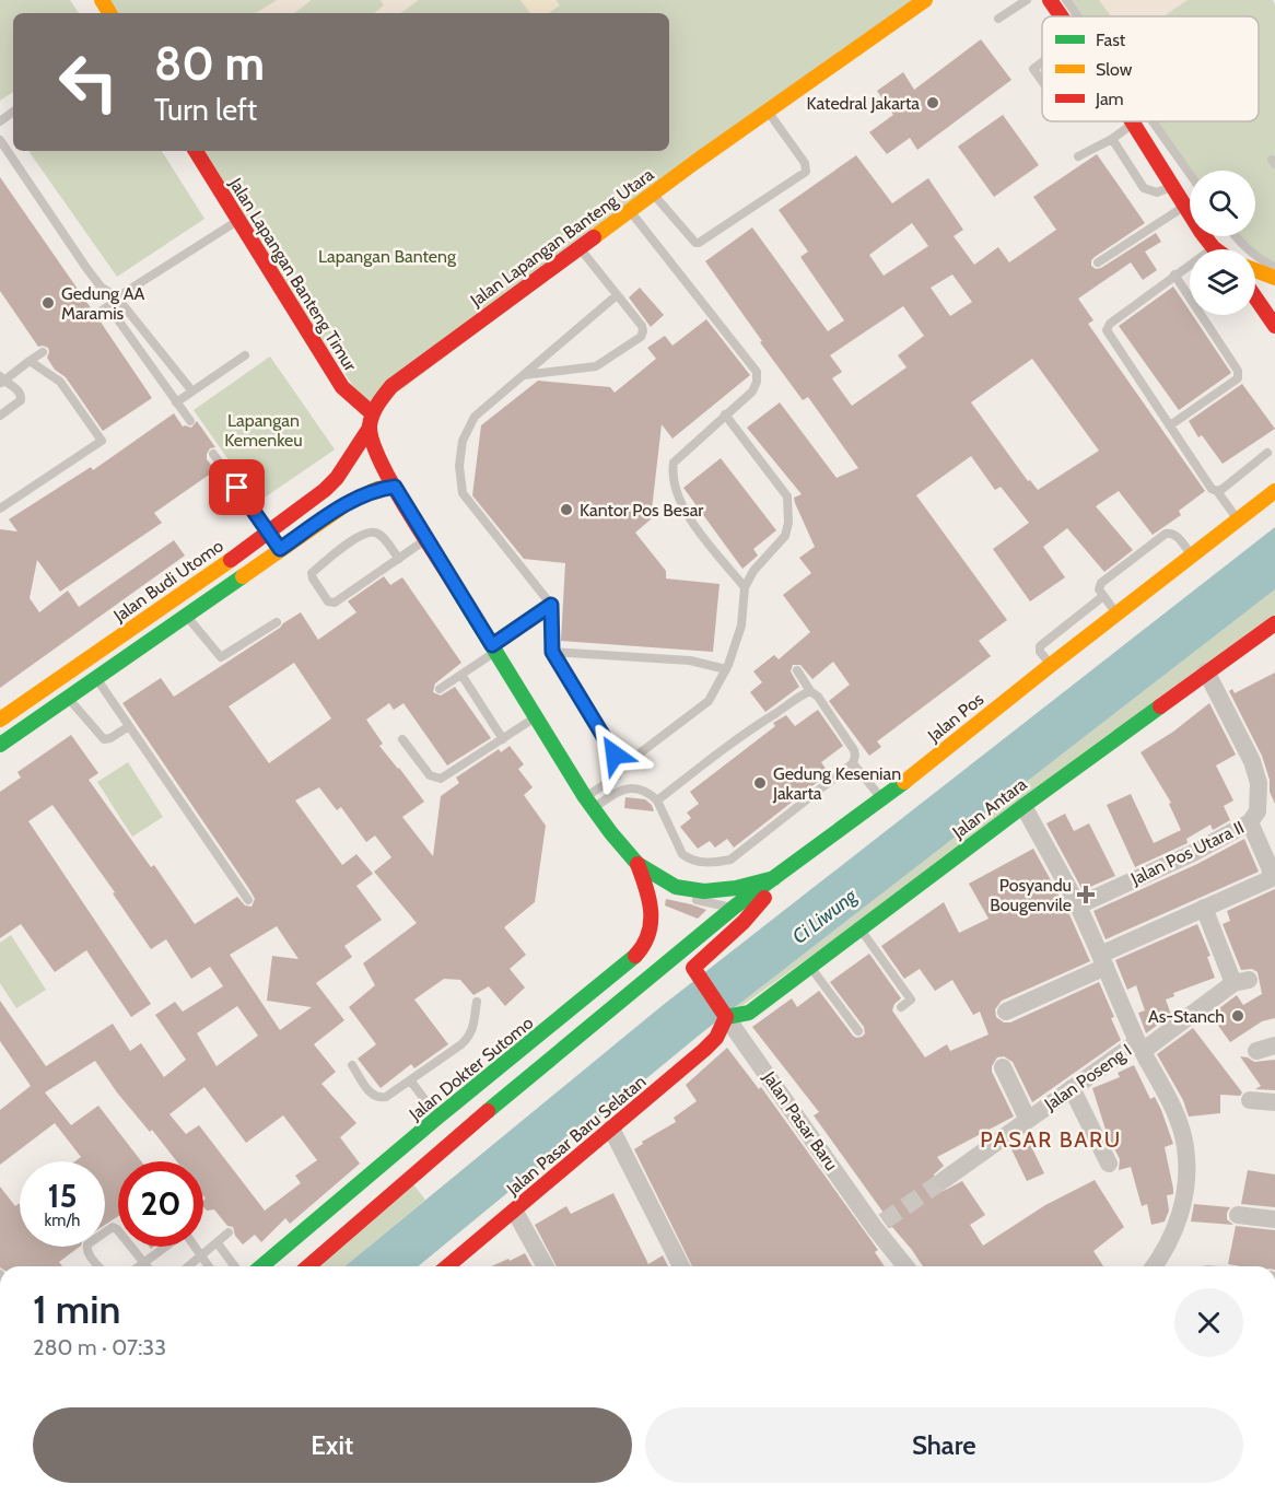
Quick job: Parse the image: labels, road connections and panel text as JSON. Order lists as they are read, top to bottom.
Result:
{
  "streets": {
    "main road": [
      "Jalan Lapangan Banteng Utara",
      "Jalan Lapangan Banteng Timur",
      "Jalan Budi Utomo",
      "Jalan Pos",
      "Jalan Antara",
      "Jalan Dokter Sutomo",
      "Jalan Pasar Baru",
      "Jalan Pasar Baru Selatan"
    ],
    "street": ["Jalan Pos Utara II", "Jalan Poseng I"]
  },
  "crossings": [
    ["Jalan Lapangan Banteng Utara", "Jalan Lapangan Banteng Timur"],
    ["Jalan Lapangan Banteng Utara", "Jalan Budi Utomo"],
    ["Jalan Lapangan Banteng Timur", "Jalan Budi Utomo"],
    ["Jalan Pos", "Jalan Pasar Baru"],
    ["Jalan Antara", "Jalan Pasar Baru"],
    ["Jalan Antara", "Jalan Pasar Baru Selatan"],
    ["Jalan Pos Utara II", "Jalan Poseng I"],
    ["Jalan Pasar Baru", "Jalan Pasar Baru Selatan"]
  ],
  "districts": ["PASAR BARU"],
  "water": ["Ci Liwung"],
  "parks": ["Lapangan Banteng", "Lapangan Kemenkeu"],
  "places": {
    "other": [
      "Katedral Jakarta",
      "Gedung AA Maramis",
      "Kantor Pos Besar",
      "Gedung Kesenian Jakarta",
      "As-Stanch"
    ],
    "health": ["Posyandu Bougenvile"]
  },
  "legend": ["Fast", "Slow", "Jam"],
  "page": {
    "turn": ["80 m", "Turn left"],
    "speed": "15 km/h",
    "limit": "20",
    "heading": ["1 min", "280 m · 07:33"],
    "buttons": ["Exit", "Share"]
  }
}
